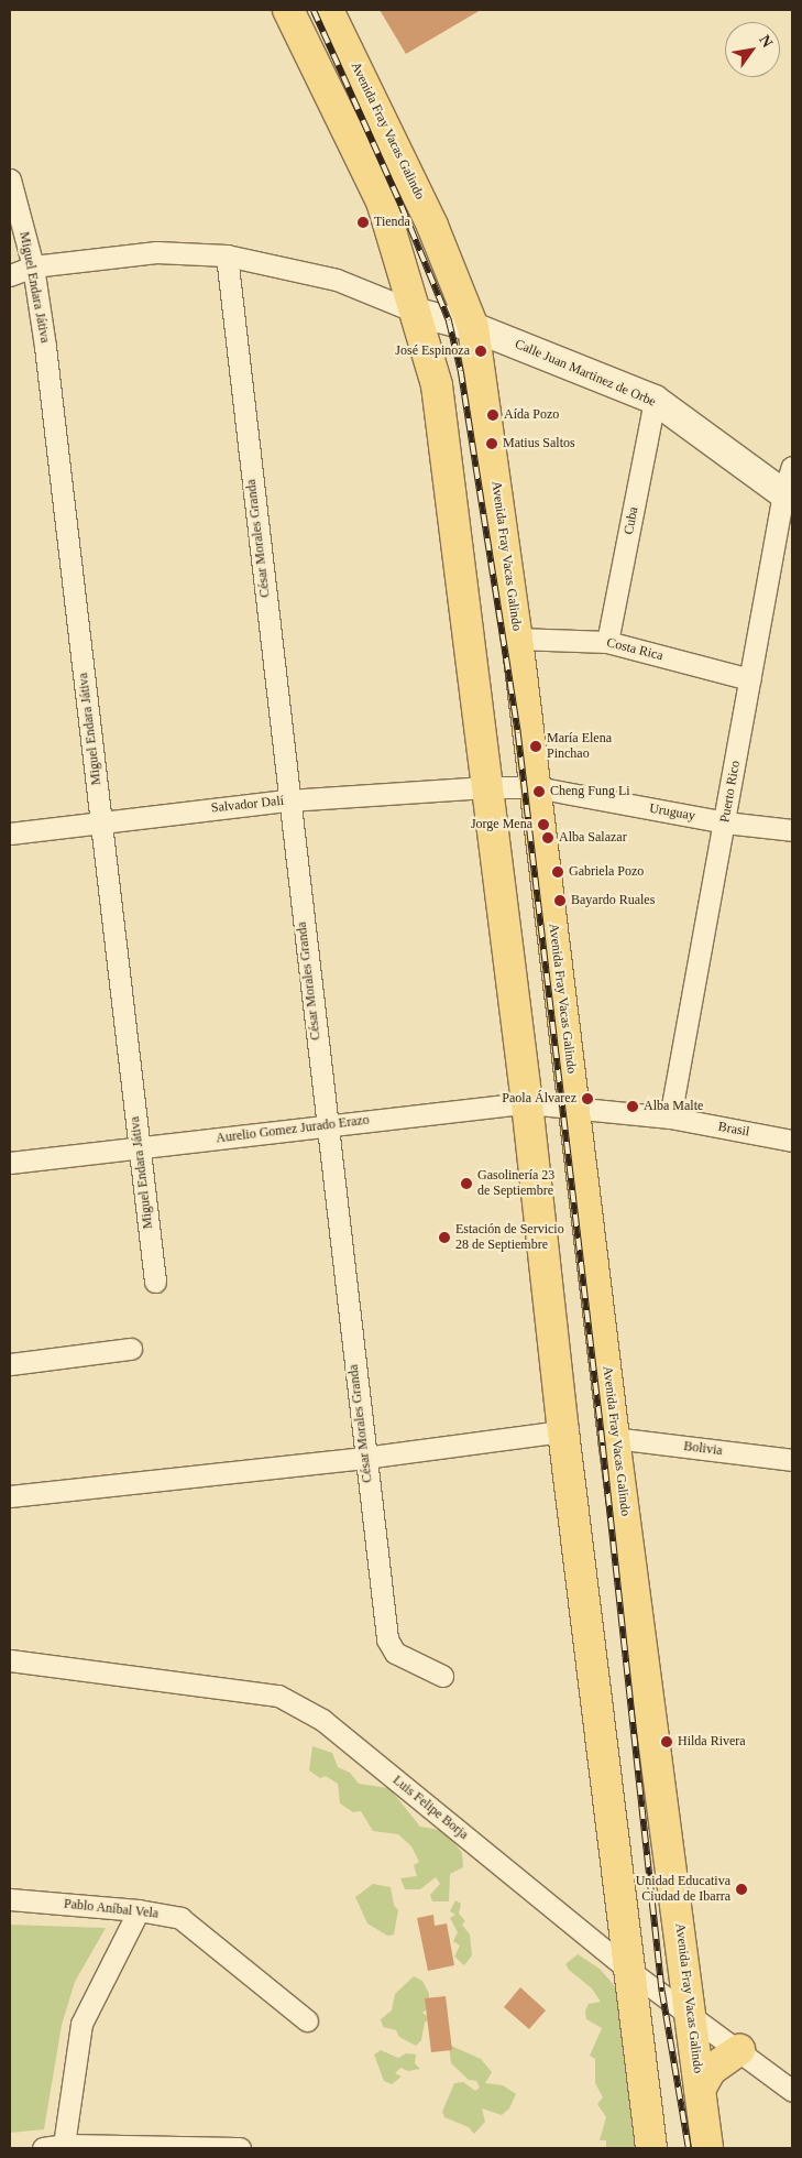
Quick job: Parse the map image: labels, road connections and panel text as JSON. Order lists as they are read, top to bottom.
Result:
{
  "streets": {
    "main road": ["Avenida Fray Vacas Galindo"],
    "street": [
      "Miguel Endara Játiva",
      "Calle Juan Martinez de Orbe",
      "Cuba",
      "César Morales Granda",
      "Costa Rica",
      "Puerto Rico",
      "Salvador Dalí",
      "Uruguay",
      "Aurelio Gomez Jurado Erazo",
      "Brasil",
      "Bolivia",
      "Luis Felipe Borja",
      "Pablo Aníbal Vela"
    ]
  },
  "crossings": [
    ["Avenida Fray Vacas Galindo", "Calle Juan Martinez de Orbe"],
    ["Avenida Fray Vacas Galindo", "Costa Rica"],
    ["Avenida Fray Vacas Galindo", "Uruguay"],
    ["Avenida Fray Vacas Galindo", "Aurelio Gomez Jurado Erazo"],
    ["Avenida Fray Vacas Galindo", "Brasil"],
    ["Avenida Fray Vacas Galindo", "Bolivia"],
    ["Avenida Fray Vacas Galindo", "Luis Felipe Borja"],
    ["Miguel Endara Játiva", "Salvador Dalí"],
    ["Miguel Endara Játiva", "Aurelio Gomez Jurado Erazo"],
    ["Calle Juan Martinez de Orbe", "Cuba"],
    ["Calle Juan Martinez de Orbe", "Puerto Rico"],
    ["Cuba", "Costa Rica"],
    ["César Morales Granda", "Salvador Dalí"],
    ["César Morales Granda", "Aurelio Gomez Jurado Erazo"],
    ["Costa Rica", "Puerto Rico"],
    ["Puerto Rico", "Uruguay"],
    ["Puerto Rico", "Brasil"],
    ["Salvador Dalí", "Uruguay"],
    ["Aurelio Gomez Jurado Erazo", "Brasil"]
  ],
  "places": [
    "Tienda",
    "José Espinoza",
    "Aída Pozo",
    "Matius Saltos",
    "María Elena Pinchao",
    "Cheng Fung Li",
    "Jorge Mena",
    "Alba Salazar",
    "Gabriela Pozo",
    "Bayardo Ruales",
    "Paola Álvarez",
    "Alba Malte",
    "Gasolinería 23 de Septiembre",
    "Estación de Servicio 28 de Septiembre",
    "Hilda Rivera",
    "Unidad Educativa Ciudad de Ibarra"
  ],
  "north": "top right"
}
